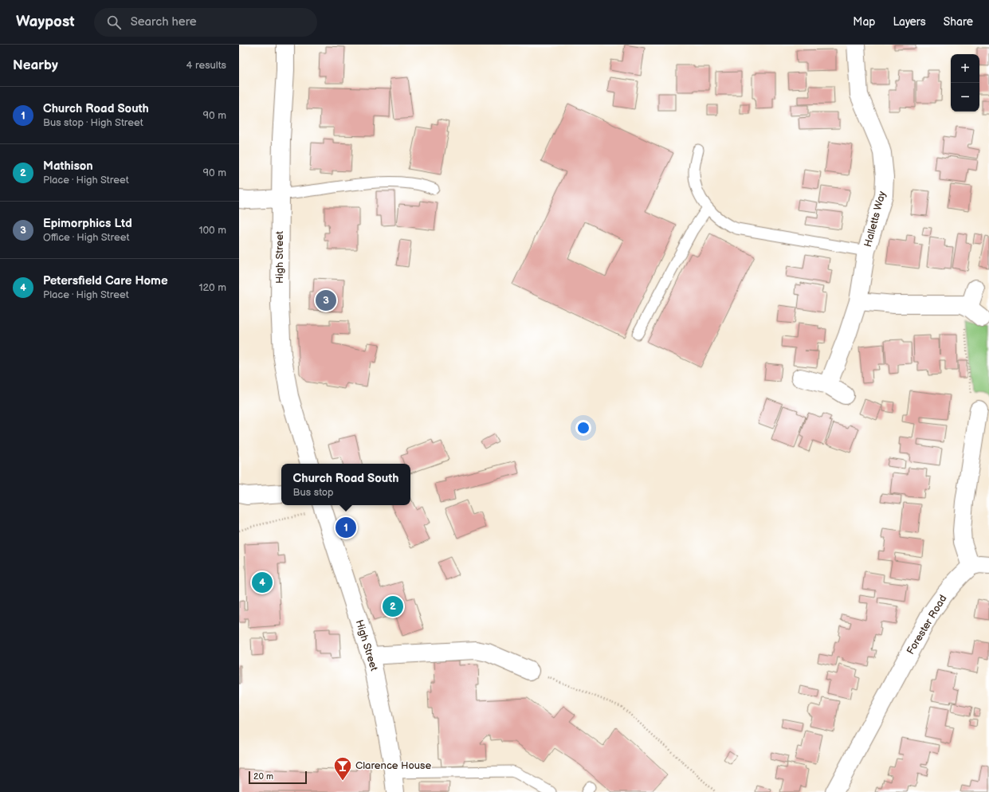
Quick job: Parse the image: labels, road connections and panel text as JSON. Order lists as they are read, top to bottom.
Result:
{
  "streets": {
    "street": ["Halletts Way", "High Street", "Forester Road"]
  },
  "places": {
    "bar": ["Clarence House"]
  },
  "scale_bar": "20 m",
  "page": {
    "header": "Waypost",
    "search": "Search here",
    "nav": ["Map", "Layers", "Share"],
    "heading": ["Nearby", "4 results"],
    "map_buttons": ["+", "−"],
    "list": [
      {
        "mark": "1",
        "name": "Church Road South",
        "note": "Bus stop · High Street",
        "value": "90 m"
      },
      {
        "mark": "2",
        "name": "Mathison",
        "note": "Place · High Street",
        "value": "90 m"
      },
      {
        "mark": "3",
        "name": "Epimorphics Ltd",
        "note": "Office · High Street",
        "value": "100 m"
      },
      {
        "mark": "4",
        "name": "Petersfield Care Home",
        "note": "Place · High Street",
        "value": "120 m"
      }
    ],
    "pins": [
      "3",
      "1",
      "4",
      "2"
    ],
    "popup": ["Church Road South", "Bus stop"],
    "scale": "20 m"
  }
}
